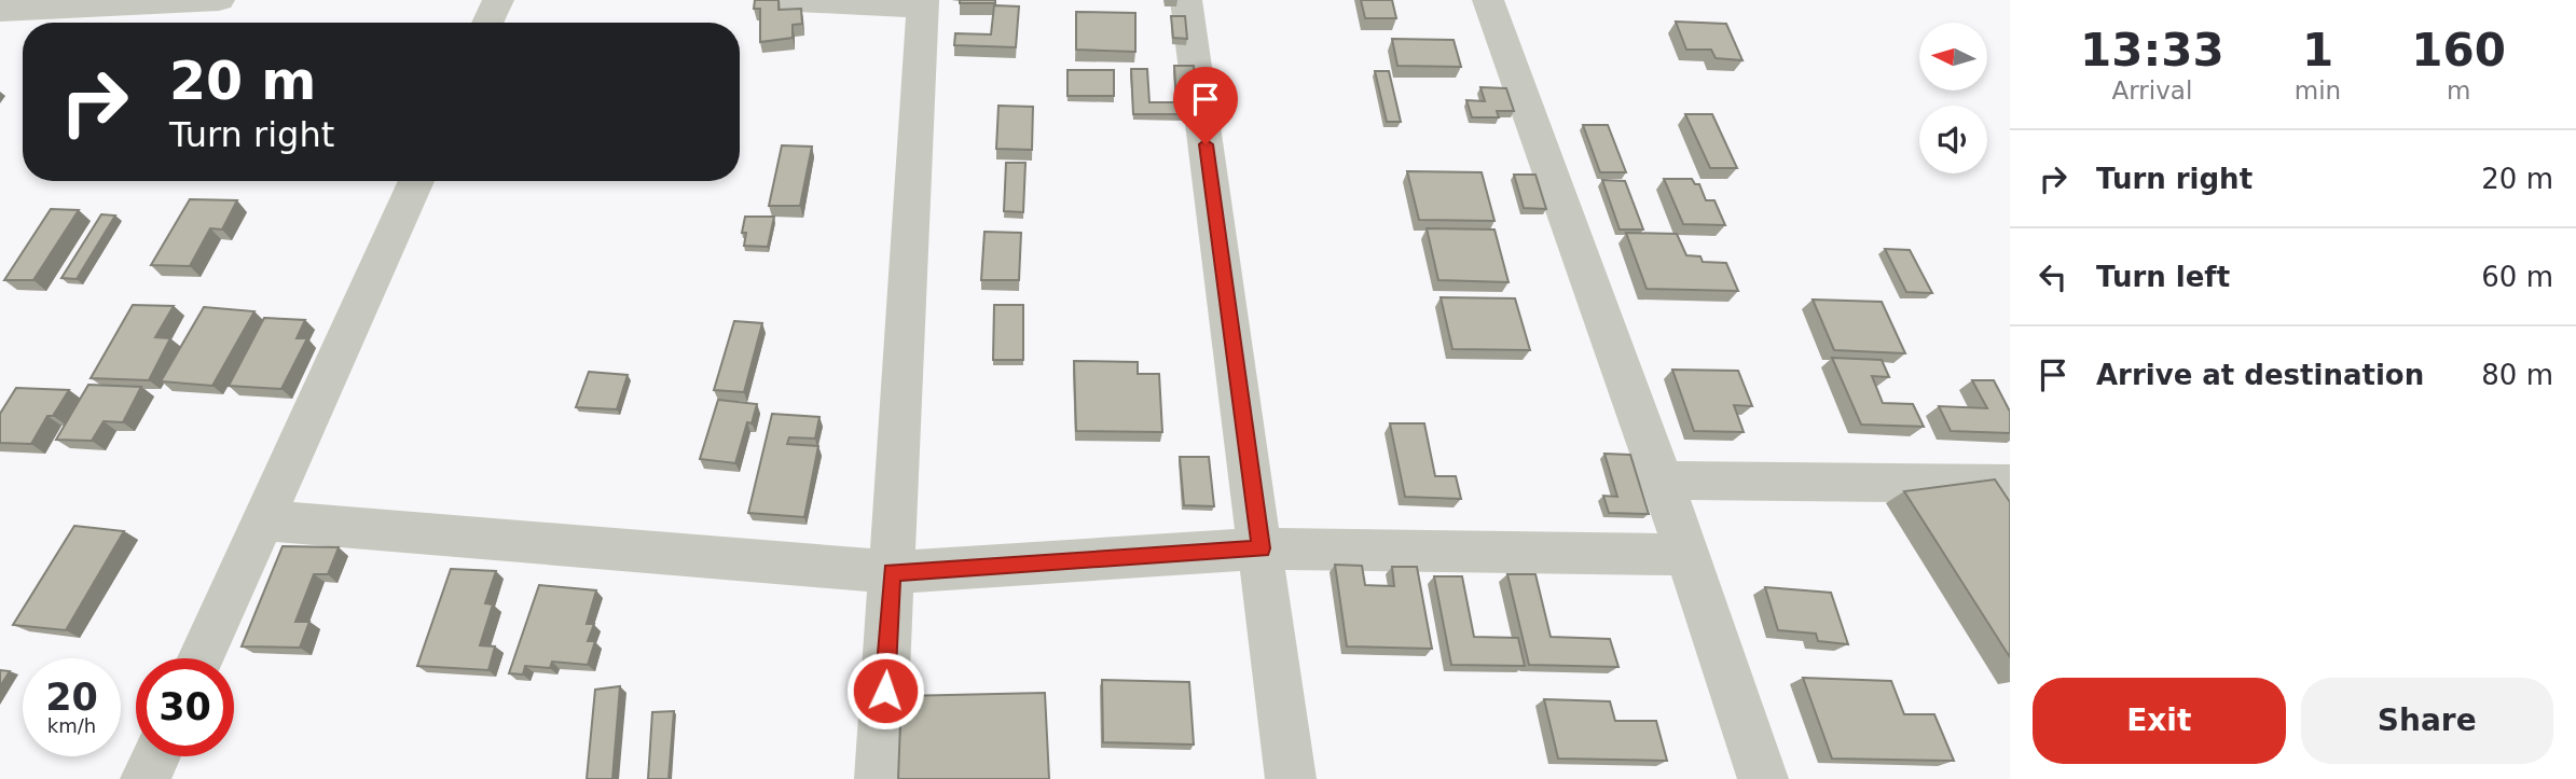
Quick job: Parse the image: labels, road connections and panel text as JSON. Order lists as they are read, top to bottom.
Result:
{
  "north": "left",
  "page": {
    "eta": [
      "13:33",
      "Arrival",
      "1",
      "min",
      "160",
      "m"
    ],
    "turn": ["20 m", "Turn right"],
    "list": [
      {
        "name": "Turn right",
        "value": "20 m"
      },
      {
        "name": "Turn left",
        "value": "60 m"
      },
      {
        "name": "Arrive at destination",
        "value": "80 m"
      }
    ],
    "speed": "20 km/h",
    "limit": "30",
    "buttons": ["Exit", "Share"]
  }
}
